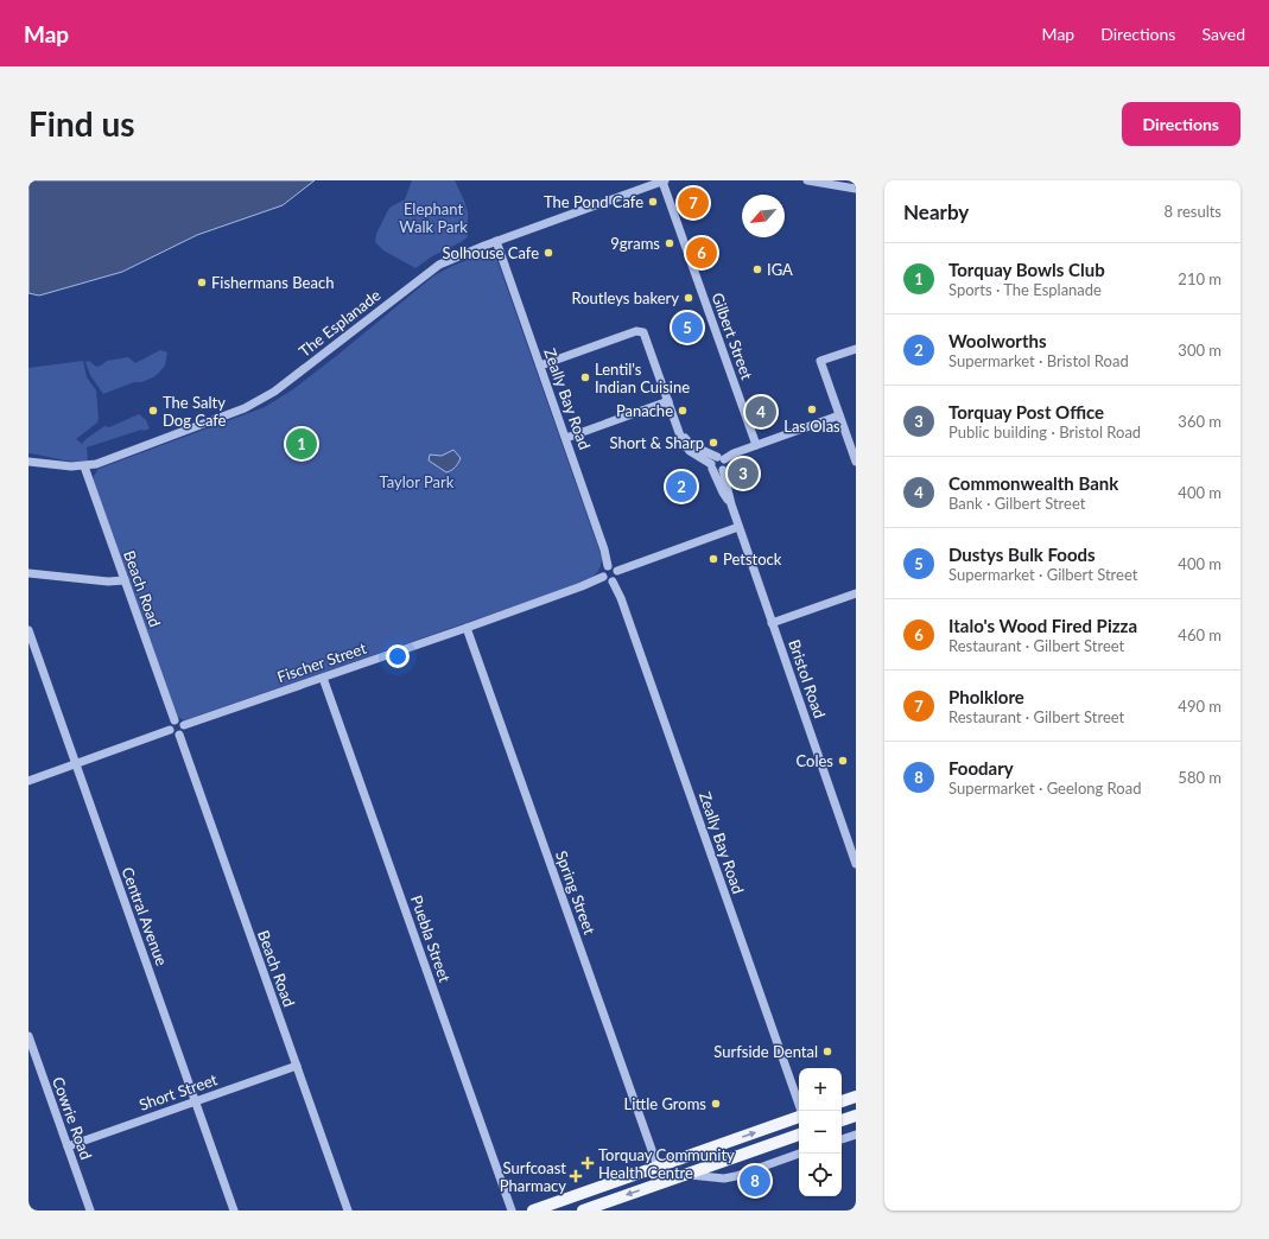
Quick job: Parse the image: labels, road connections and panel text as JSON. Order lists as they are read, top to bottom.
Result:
{
  "streets": {
    "street": [
      "The Esplanade",
      "Gilbert Street",
      "Zeally Bay Road",
      "Beach Road",
      "Fischer Street",
      "Bristol Road",
      "Spring Street",
      "Central Avenue",
      "Puebla Street",
      "Short Street",
      "Cowrie Road"
    ]
  },
  "crossings": [
    ["The Esplanade", "Gilbert Street"],
    ["The Esplanade", "Zeally Bay Road"],
    ["The Esplanade", "Beach Road"],
    ["Zeally Bay Road", "Fischer Street"],
    ["Beach Road", "Fischer Street"],
    ["Beach Road", "Short Street"],
    ["Fischer Street", "Spring Street"],
    ["Fischer Street", "Puebla Street"],
    ["Central Avenue", "Short Street"],
    ["Short Street", "Cowrie Road"]
  ],
  "parks": ["Elephant Walk Park", "Taylor Park"],
  "places": {
    "other": [
      "The Pond Cafe",
      "9grams",
      "Solhouse Cafe",
      "IGA",
      "Fishermans Beach",
      "Routleys bakery",
      "Lentil's Indian Cuisine",
      "Las Olas",
      "The Salty Dog Cafe",
      "Panache",
      "Short & Sharp",
      "Petstock",
      "Coles",
      "Surfside Dental",
      "Little Groms"
    ],
    "health": ["Torquay Community Health Centre", "Surfcoast Pharmacy"]
  },
  "north": "bottom left",
  "page": {
    "header": "Map",
    "nav": ["Map", "Directions", "Saved"],
    "buttons": "Directions",
    "title": "Find us",
    "heading": ["Nearby", "8 results"],
    "pins": [
      "7",
      "6",
      "5",
      "4",
      "1",
      "3",
      "2",
      "8"
    ],
    "list": [
      {
        "mark": "1",
        "name": "Torquay Bowls Club",
        "note": "Sports · The Esplanade",
        "value": "210 m"
      },
      {
        "mark": "2",
        "name": "Woolworths",
        "note": "Supermarket · Bristol Road",
        "value": "300 m"
      },
      {
        "mark": "3",
        "name": "Torquay Post Office",
        "note": "Public building · Bristol Road",
        "value": "360 m"
      },
      {
        "mark": "4",
        "name": "Commonwealth Bank",
        "note": "Bank · Gilbert Street",
        "value": "400 m"
      },
      {
        "mark": "5",
        "name": "Dustys Bulk Foods",
        "note": "Supermarket · Gilbert Street",
        "value": "400 m"
      },
      {
        "mark": "6",
        "name": "Italo's Wood Fired Pizza",
        "note": "Restaurant · Gilbert Street",
        "value": "460 m"
      },
      {
        "mark": "7",
        "name": "Pholklore",
        "note": "Restaurant · Gilbert Street",
        "value": "490 m"
      },
      {
        "mark": "8",
        "name": "Foodary",
        "note": "Supermarket · Geelong Road",
        "value": "580 m"
      }
    ],
    "map_buttons": ["+", "−"]
  }
}
